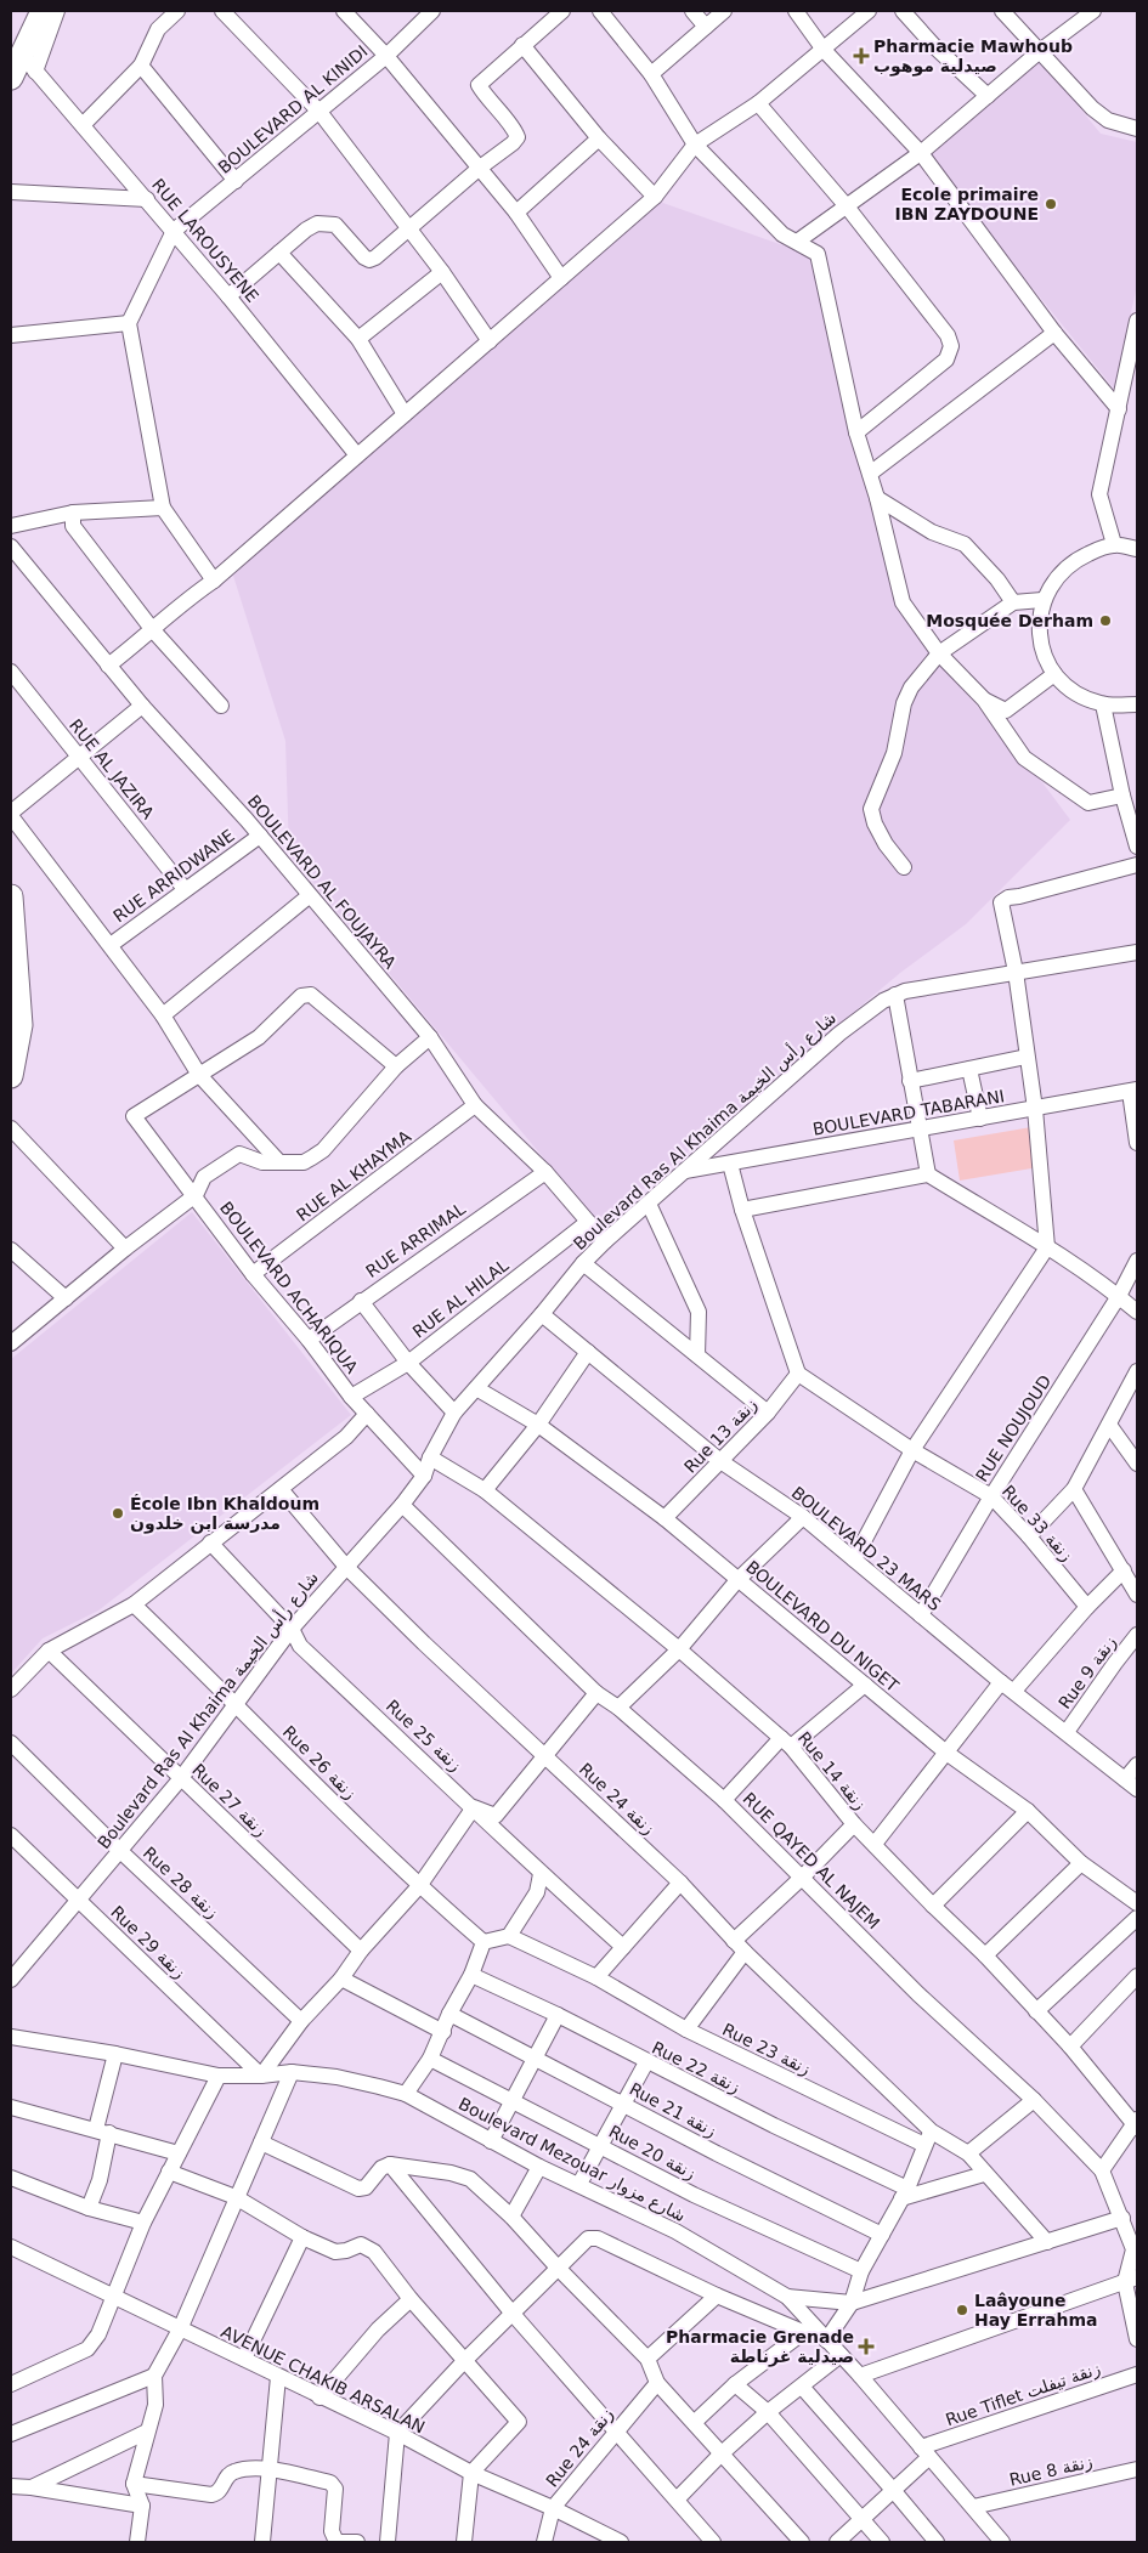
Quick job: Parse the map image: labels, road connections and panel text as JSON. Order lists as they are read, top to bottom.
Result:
{
  "streets": {
    "street": [
      "BOULEVARD AL KINIDI",
      "RUE LAROUSYENE",
      "RUE AL JAZIRA",
      "RUE ARRIDWANE",
      "BOULEVARD AL FOUJAYRA",
      "BOULEVARD TABARANI",
      "Boulevard Ras Al Khaima شارع رأس الخيمة",
      "RUE AL KHAYMA",
      "RUE ARRIMAL",
      "BOULEVARD ACHARIQUA",
      "RUE AL HILAL",
      "RUE NOUJOUD",
      "Rue 13 زنقة",
      "Rue 33 زنقة",
      "BOULEVARD 23 MARS",
      "BOULEVARD DU NIGET",
      "Rue 9 زنقة",
      "Rue 25 زنقة",
      "Rue 26 زنقة",
      "Rue 14 زنقة",
      "Rue 24 زنقة",
      "Rue 27 زنقة",
      "RUE QAYED AL NAJEM",
      "Rue 28 زنقة",
      "Rue 29 زنقة",
      "Rue 23 زنقة",
      "Rue 22 زنقة",
      "Rue 21 زنقة",
      "Rue 20 زنقة",
      "Boulevard Mezouar شارع مزوار",
      "AVENUE CHAKIB ARSALAN",
      "Rue Tiflet زنقة تيفلت",
      "Rue 8 زنقة"
    ]
  },
  "crossings": [
    ["BOULEVARD AL KINIDI", "RUE LAROUSYENE"],
    ["RUE AL JAZIRA", "RUE ARRIDWANE"],
    ["RUE ARRIDWANE", "BOULEVARD AL FOUJAYRA"],
    ["BOULEVARD AL FOUJAYRA", "Boulevard Ras Al Khaima شارع رأس الخيمة"],
    ["BOULEVARD AL FOUJAYRA", "RUE AL KHAYMA"],
    ["BOULEVARD AL FOUJAYRA", "RUE ARRIMAL"],
    ["BOULEVARD AL FOUJAYRA", "RUE AL HILAL"],
    ["BOULEVARD TABARANI", "Boulevard Ras Al Khaima شارع رأس الخيمة"],
    ["Boulevard Ras Al Khaima شارع رأس الخيمة", "BOULEVARD ACHARIQUA"],
    ["Boulevard Ras Al Khaima شارع رأس الخيمة", "BOULEVARD 23 MARS"],
    ["Boulevard Ras Al Khaima شارع رأس الخيمة", "BOULEVARD DU NIGET"],
    ["Boulevard Ras Al Khaima شارع رأس الخيمة", "Rue 25 زنقة"],
    ["Boulevard Ras Al Khaima شارع رأس الخيمة", "Rue 26 زنقة"],
    ["Boulevard Ras Al Khaima شارع رأس الخيمة", "Rue 14 زنقة"],
    ["Boulevard Ras Al Khaima شارع رأس الخيمة", "Rue 24 زنقة"],
    ["Boulevard Ras Al Khaima شارع رأس الخيمة", "Rue 27 زنقة"],
    ["Boulevard Ras Al Khaima شارع رأس الخيمة", "RUE QAYED AL NAJEM"],
    ["Boulevard Ras Al Khaima شارع رأس الخيمة", "Rue 28 زنقة"],
    ["Boulevard Ras Al Khaima شارع رأس الخيمة", "Rue 29 زنقة"],
    ["RUE AL KHAYMA", "BOULEVARD ACHARIQUA"],
    ["RUE ARRIMAL", "BOULEVARD ACHARIQUA"],
    ["BOULEVARD ACHARIQUA", "RUE AL HILAL"],
    ["RUE NOUJOUD", "Rue 33 زنقة"],
    ["RUE NOUJOUD", "BOULEVARD 23 MARS"],
    ["Rue 13 زنقة", "Rue 33 زنقة"],
    ["Rue 13 زنقة", "BOULEVARD 23 MARS"],
    ["Rue 13 زنقة", "BOULEVARD DU NIGET"],
    ["BOULEVARD 23 MARS", "Rue 9 زنقة"],
    ["Rue 24 زنقة", "Rue 23 زنقة"],
    ["Rue 24 زنقة", "AVENUE CHAKIB ARSALAN"],
    ["Rue 29 زنقة", "Boulevard Mezouar شارع مزوار"],
    ["Boulevard Mezouar شارع مزوار", "Rue Tiflet زنقة تيفلت"],
    ["Boulevard Mezouar شارع مزوار", "Rue 8 زنقة"]
  ],
  "places": {
    "health": ["Pharmacie Mawhoub صيدلية موهوب", "Pharmacie Grenade صيدلية غرناطة"],
    "other": [
      "Ecole primaire IBN ZAYDOUNE",
      "Mosquée Derham",
      "École Ibn Khaldoum مدرسة ابن خلدون",
      "Laâyoune Hay Errahma"
    ]
  }
}
